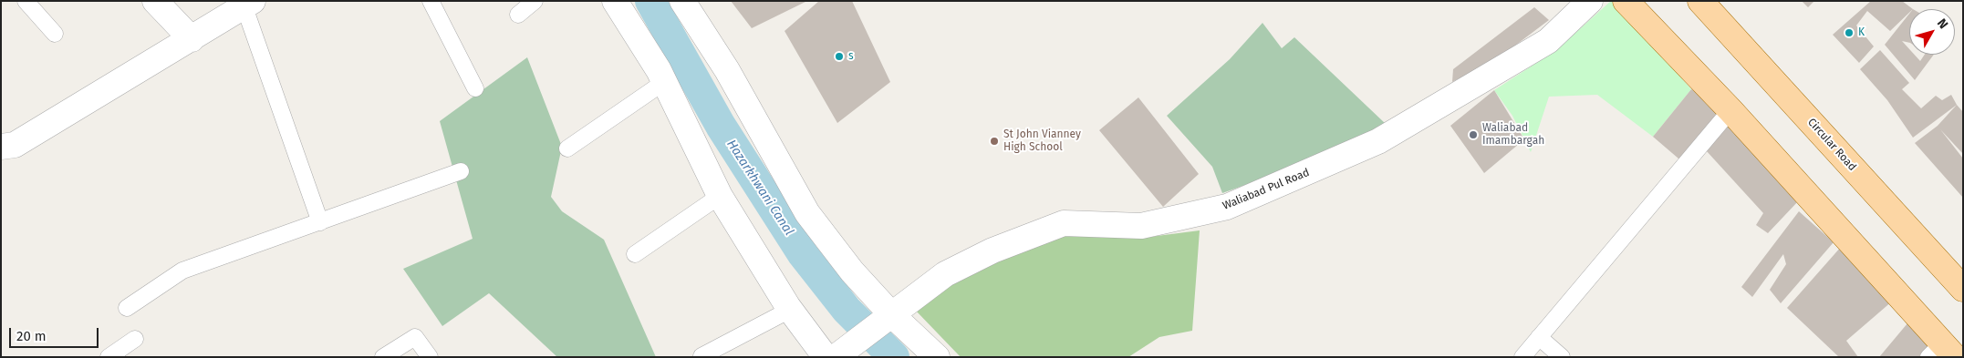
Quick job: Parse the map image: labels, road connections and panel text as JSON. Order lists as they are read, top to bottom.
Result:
{
  "streets": {
    "main road": ["Circular Road"],
    "street": ["Waliabad Pul Road"]
  },
  "water": ["Hazarkhwani Canal"],
  "places": [
    "K",
    "s",
    "Waliabad Imambargah",
    "St John Vianney High School"
  ],
  "scale_bar": "20 m",
  "north": "top right"
}
